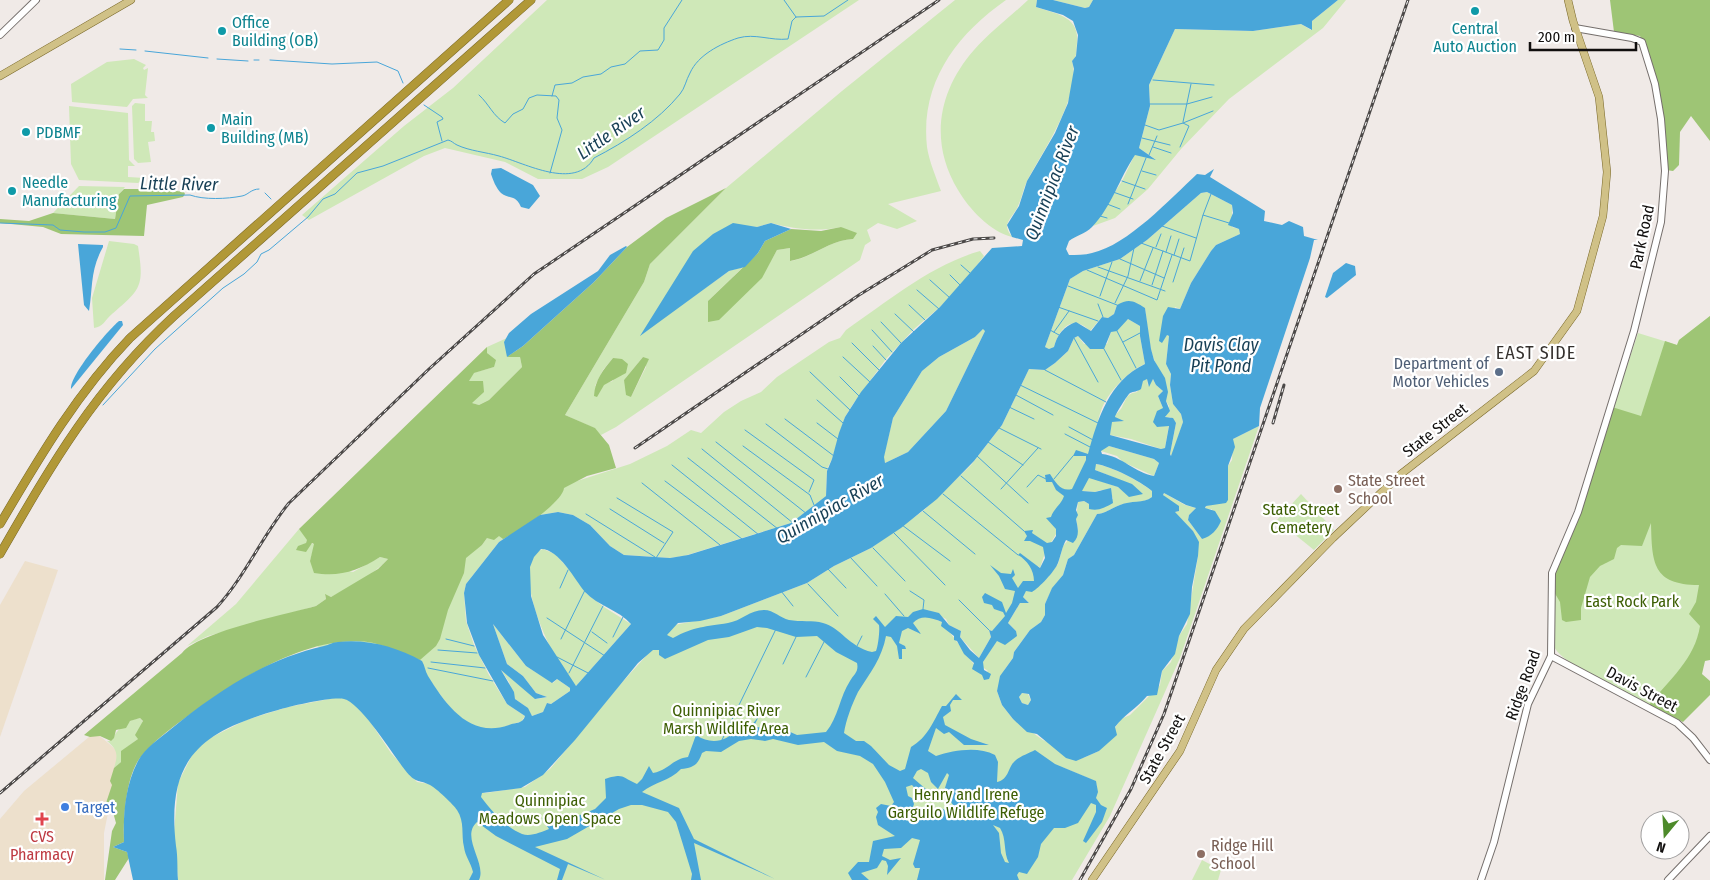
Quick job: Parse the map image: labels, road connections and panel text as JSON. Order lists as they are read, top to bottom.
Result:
{
  "streets": {
    "main road": [
      "Park Road",
      "State Street",
      "Ridge Road",
      "Davis Street"
    ]
  },
  "crossings": [
    ["Park Road", "State Street"],
    ["Park Road", "Ridge Road"],
    ["Ridge Road", "Davis Street"]
  ],
  "districts": ["EAST SIDE"],
  "water": ["Little River", "Quinnipiac River", "Davis Clay Pit Pond"],
  "parks": [
    "State Street Cemetery",
    "East Rock Park",
    "Quinnipiac River Marsh Wildlife Area",
    "Henry and Irene Garguilo Wildlife Refuge",
    "Quinnipiac Meadows Open Space"
  ],
  "places": {
    "other": [
      "Central Auto Auction",
      "Office Building (OB)",
      "Main Building (MB)",
      "PDBMF",
      "Needle Manufacturing",
      "Department of Motor Vehicles",
      "State Street School",
      "Target",
      "Ridge Hill School"
    ],
    "health": ["CVS Pharmacy"]
  },
  "scale_bar": "200 m",
  "north": "bottom"
}
